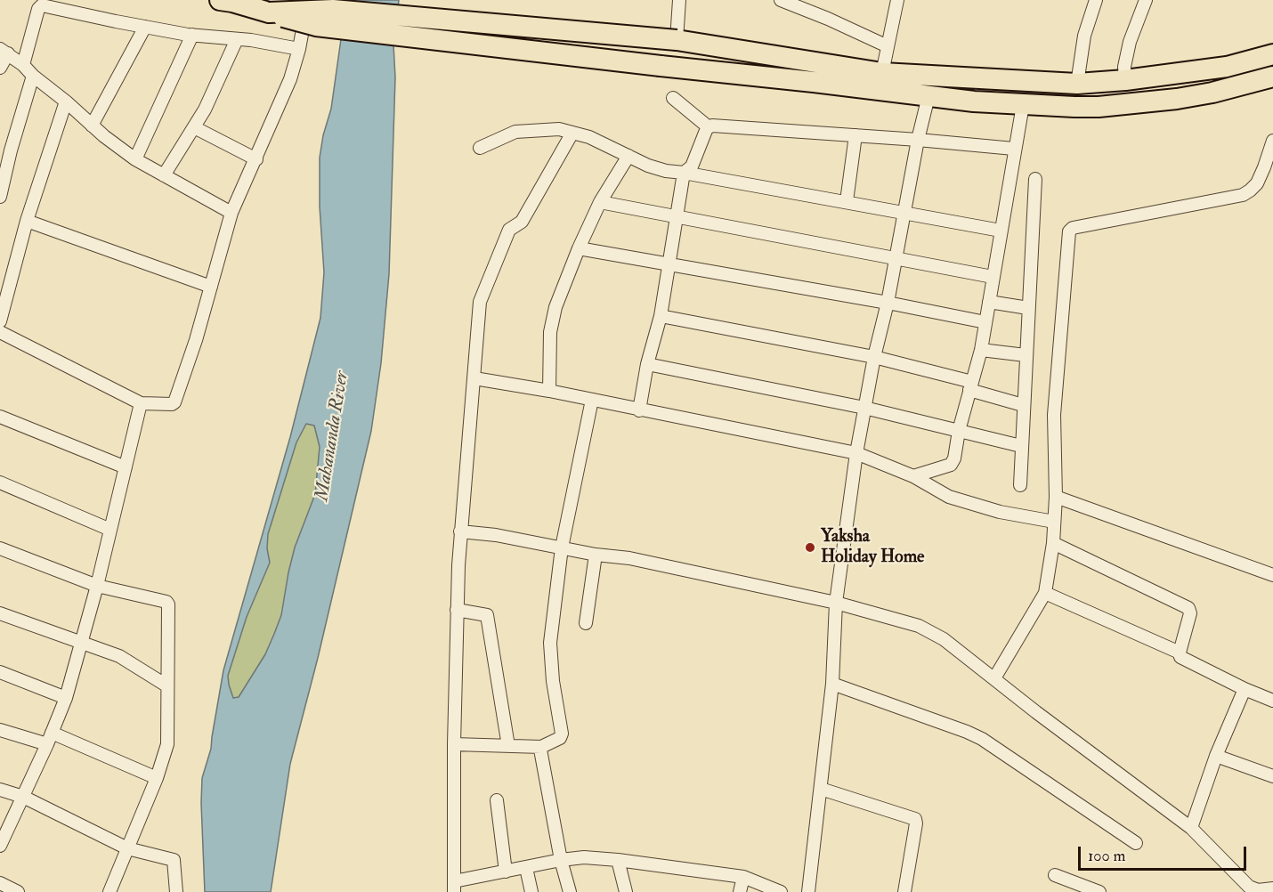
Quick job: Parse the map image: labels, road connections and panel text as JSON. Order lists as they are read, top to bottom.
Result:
{
  "water": ["Mahananda River"],
  "places": ["Yaksha Holiday Home"],
  "scale_bar": "100 m"
}
